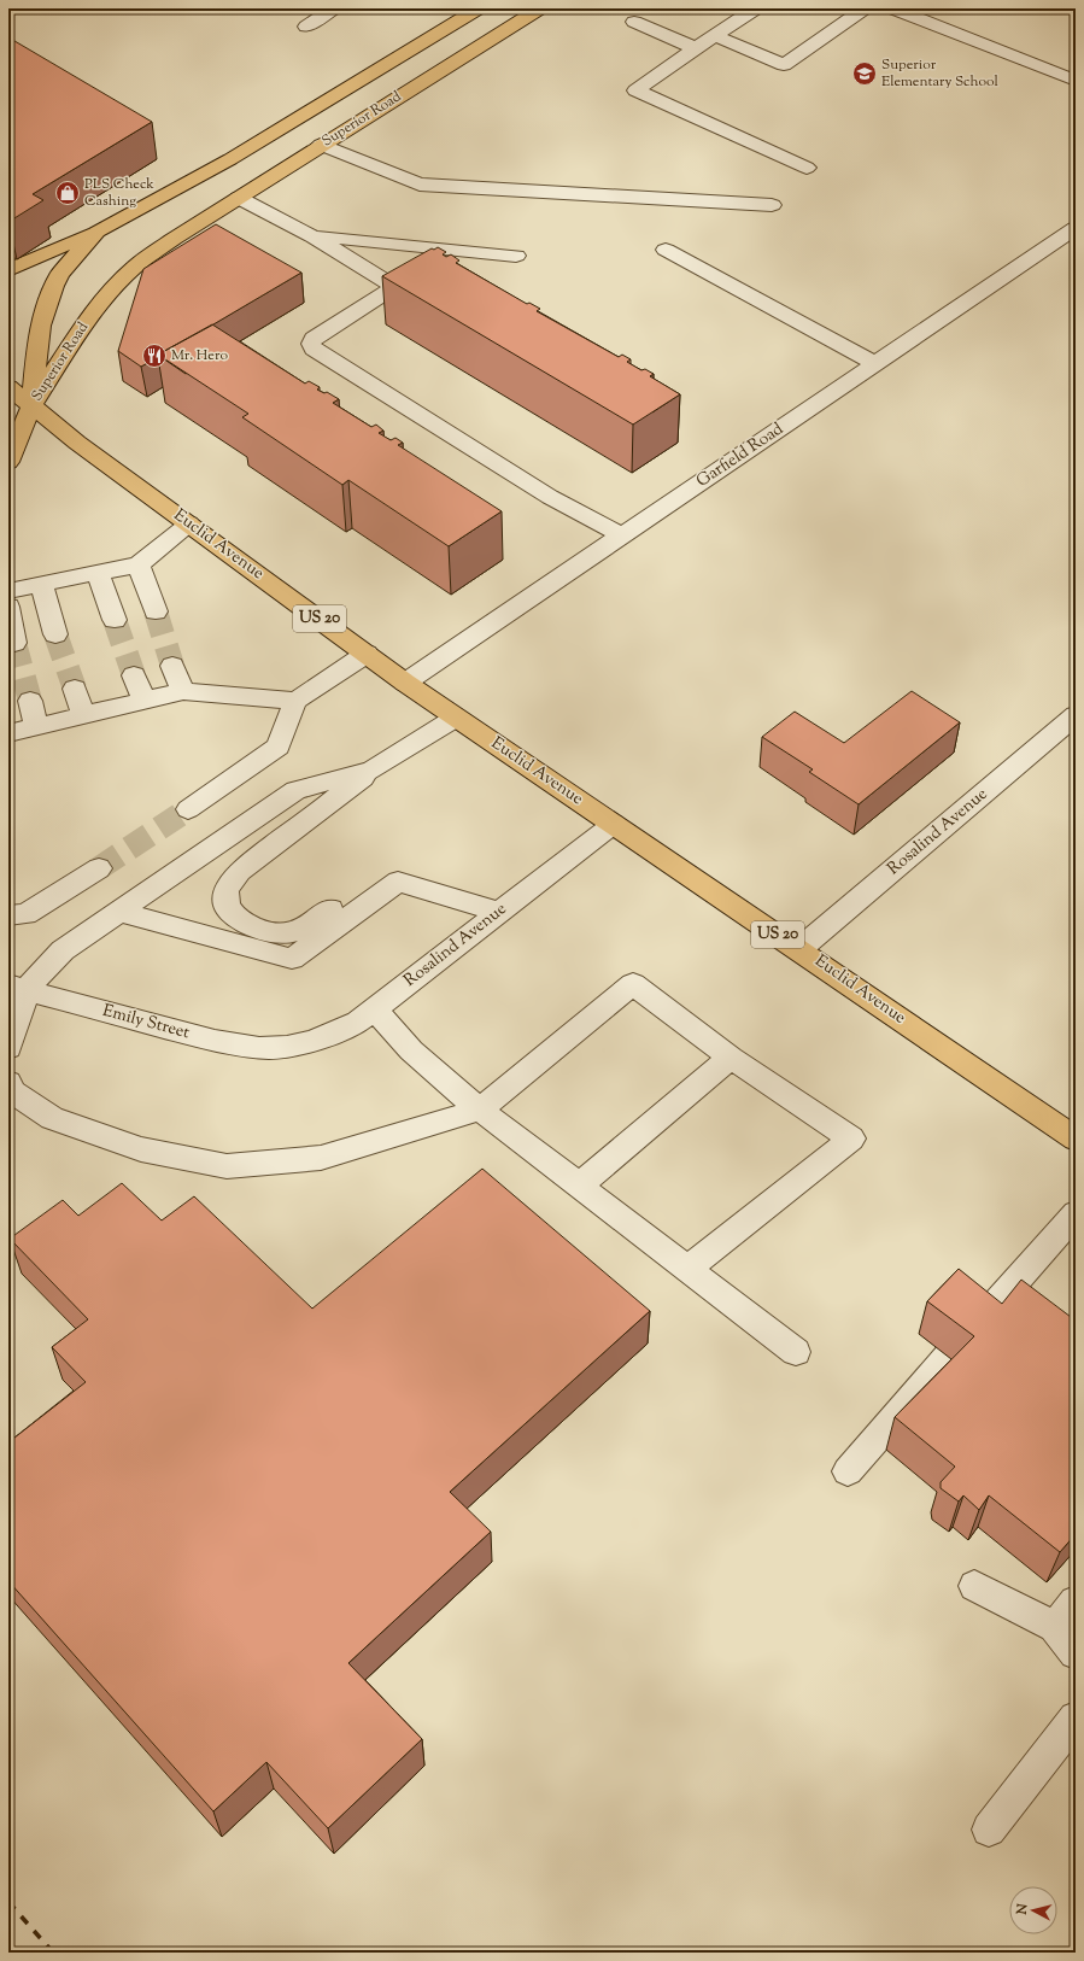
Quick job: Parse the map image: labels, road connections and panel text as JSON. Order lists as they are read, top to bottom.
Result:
{
  "streets": {
    "main road": ["Superior Road", "Euclid Avenue", "US 20"],
    "street": ["Garfield Road", "Rosalind Avenue", "Emily Street"]
  },
  "crossings": [
    ["Superior Road", "Euclid Avenue"],
    ["Garfield Road", "Euclid Avenue"],
    ["Euclid Avenue", "Rosalind Avenue"],
    ["Rosalind Avenue", "Emily Street"]
  ],
  "places": {
    "school or university": ["Superior Elementary School"],
    "shop": ["PLS Check Cashing"],
    "restaurant": ["Mr. Hero"]
  },
  "north": "left"
}
